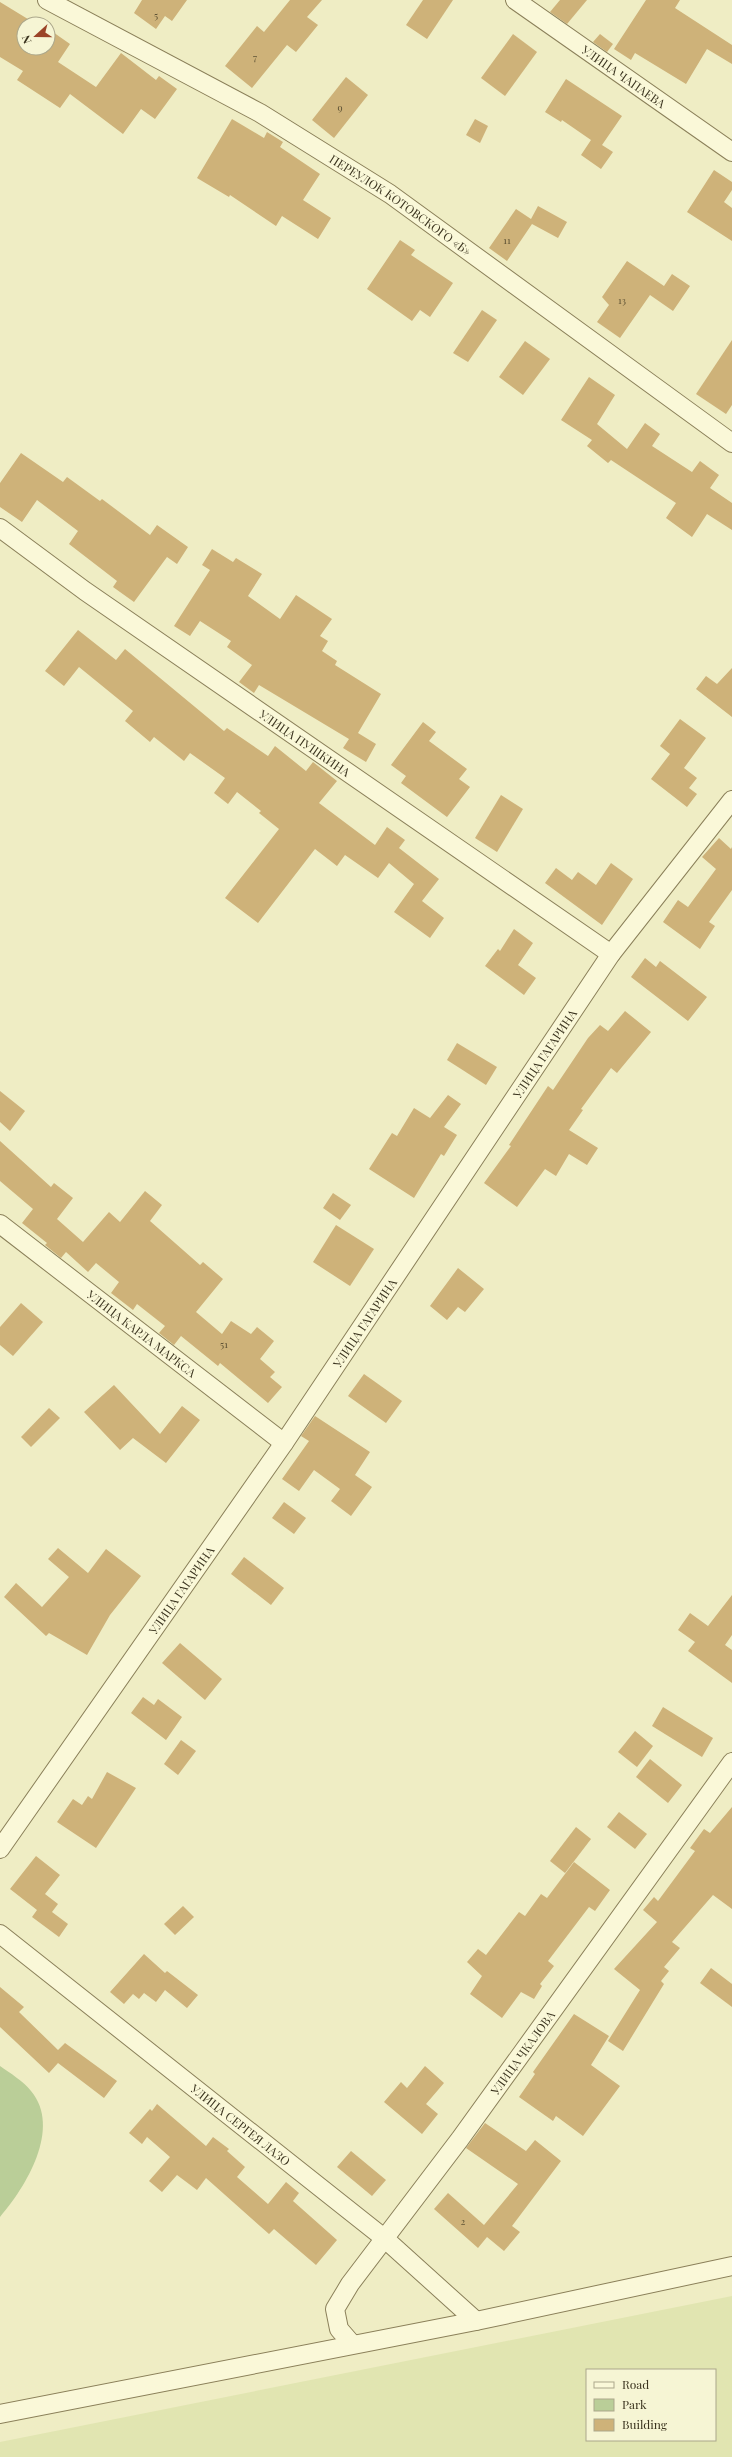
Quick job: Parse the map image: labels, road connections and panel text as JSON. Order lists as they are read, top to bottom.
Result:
{
  "streets": {
    "street": [
      "УЛИЦА ЧАПАЕВА",
      "ПЕРЕУЛОК КОТОВСКОГО «Б»",
      "УЛИЦА ПУШКИНА",
      "УЛИЦА ГАГАРИНА",
      "УЛИЦА КАРЛА МАРКСА",
      "УЛИЦА ЧКАЛОВА",
      "УЛИЦА СЕРГЕЯ ЛАЗО"
    ]
  },
  "crossings": [
    ["УЛИЦА ПУШКИНА", "УЛИЦА ГАГАРИНА"],
    ["УЛИЦА ГАГАРИНА", "УЛИЦА КАРЛА МАРКСА"],
    ["УЛИЦА ЧКАЛОВА", "УЛИЦА СЕРГЕЯ ЛАЗО"]
  ],
  "house_numbers": [
    "5",
    "7",
    "9",
    "11",
    "13",
    "51",
    "2"
  ],
  "legend": ["Road", "Park", "Building"],
  "north": "left"
}
